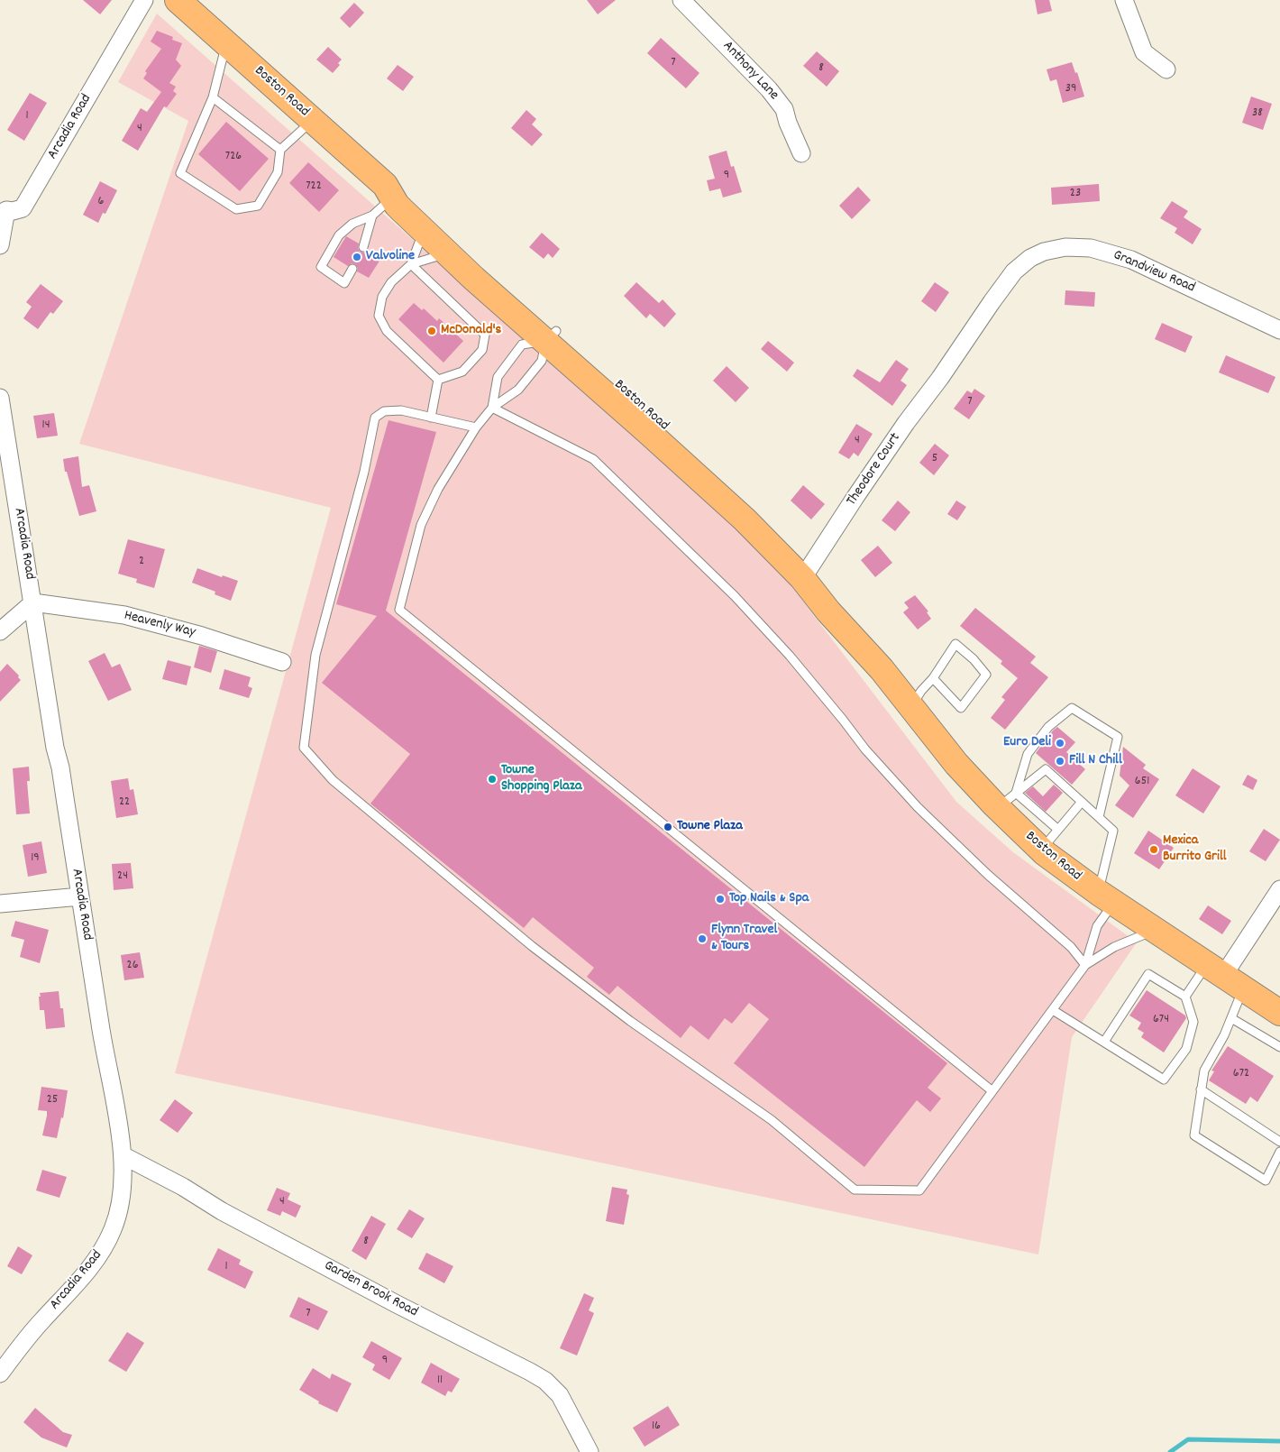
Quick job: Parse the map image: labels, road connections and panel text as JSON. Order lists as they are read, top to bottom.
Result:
{
  "streets": {
    "main road": ["Boston Road"],
    "street": [
      "Anthony Lane",
      "Arcadia Road",
      "Grandview Road",
      "Theodore Court",
      "Heavenly Way",
      "Garden Brook Road"
    ]
  },
  "crossings": [
    ["Boston Road", "Theodore Court"],
    ["Arcadia Road", "Heavenly Way"],
    ["Arcadia Road", "Garden Brook Road"],
    ["Grandview Road", "Theodore Court"]
  ],
  "places": [
    "Valvoline",
    "McDonald's",
    "Euro Deli",
    "Fill N Chill",
    "Towne Shopping Plaza",
    "Towne Plaza",
    "Mexica Burrito Grill",
    "Top Nails & Spa",
    "Flynn Travel & Tours"
  ],
  "house_numbers": [
    "7",
    "8",
    "39",
    "38",
    "1",
    "4",
    "726",
    "9",
    "722",
    "23",
    "6",
    "7",
    "14",
    "4",
    "5",
    "2",
    "651",
    "22",
    "19",
    "24",
    "26",
    "674",
    "672",
    "25",
    "4",
    "8",
    "1",
    "7",
    "9",
    "11",
    "16"
  ]
}
